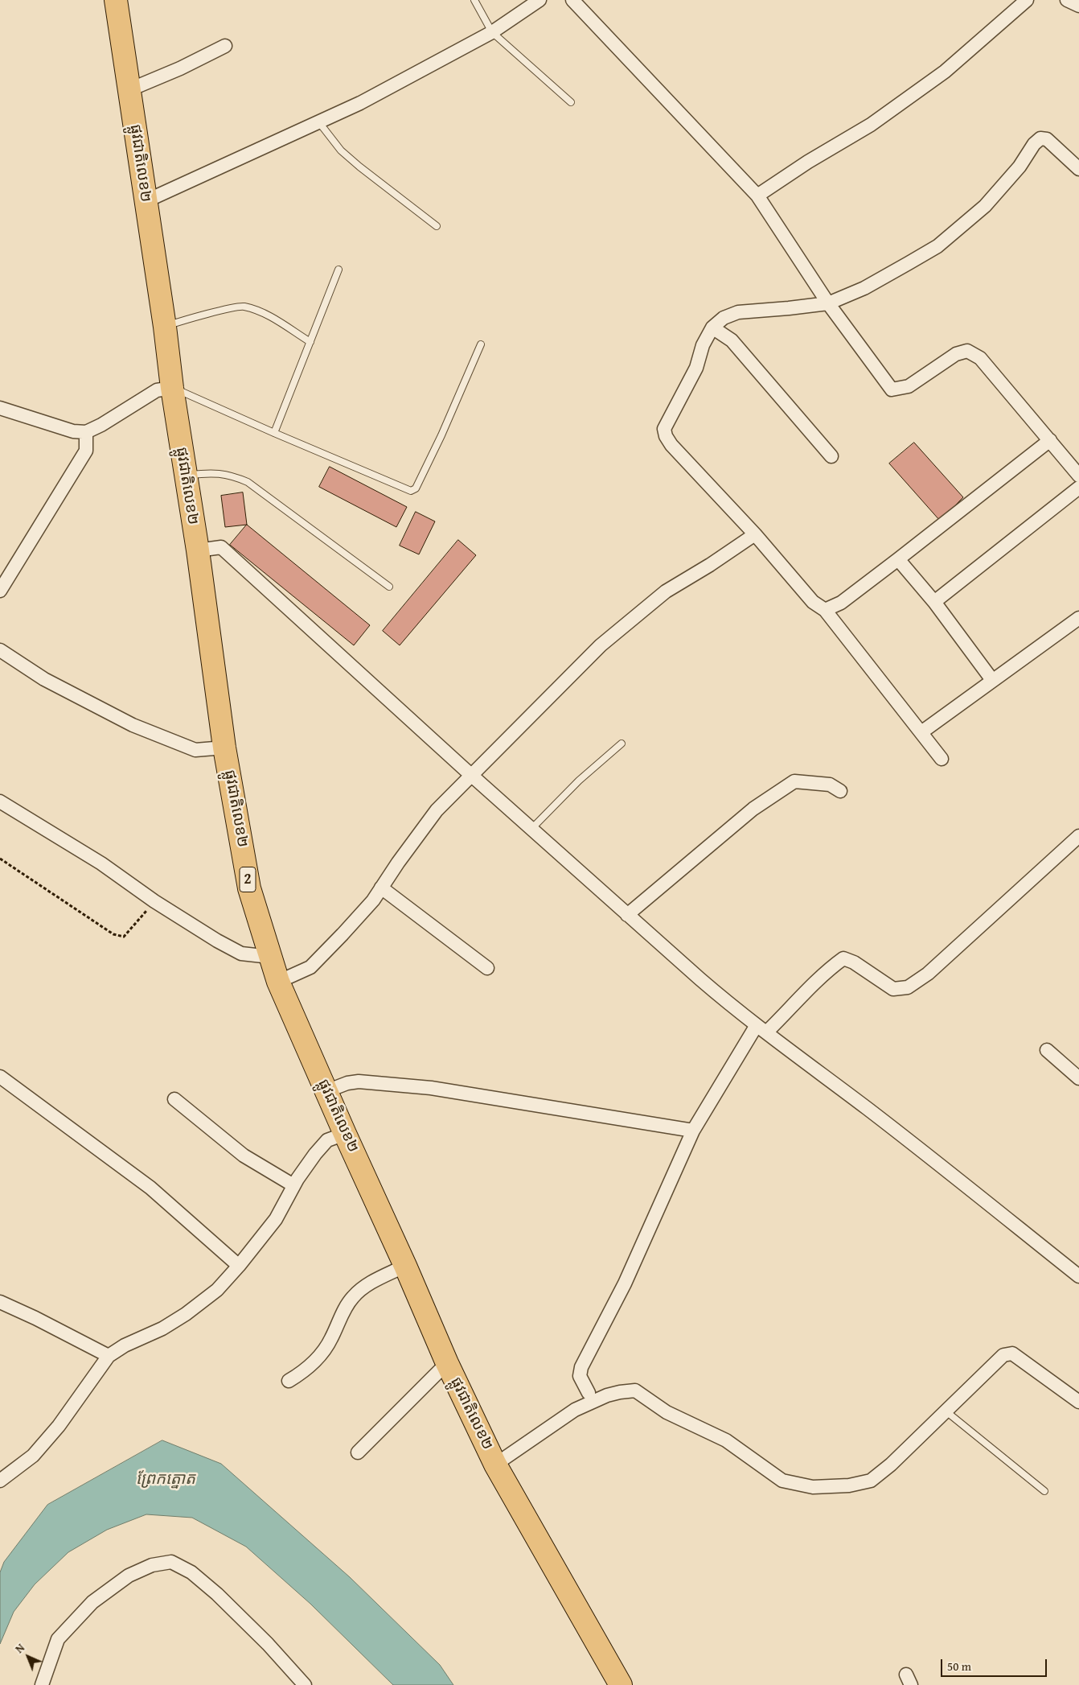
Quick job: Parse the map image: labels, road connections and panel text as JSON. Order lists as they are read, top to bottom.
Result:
{
  "streets": {
    "highway": ["ផ្លូវជាតិលេខ២", "2"]
  },
  "water": ["ព្រែកត្នោត"],
  "scale_bar": "50 m",
  "north": "top left"
}
